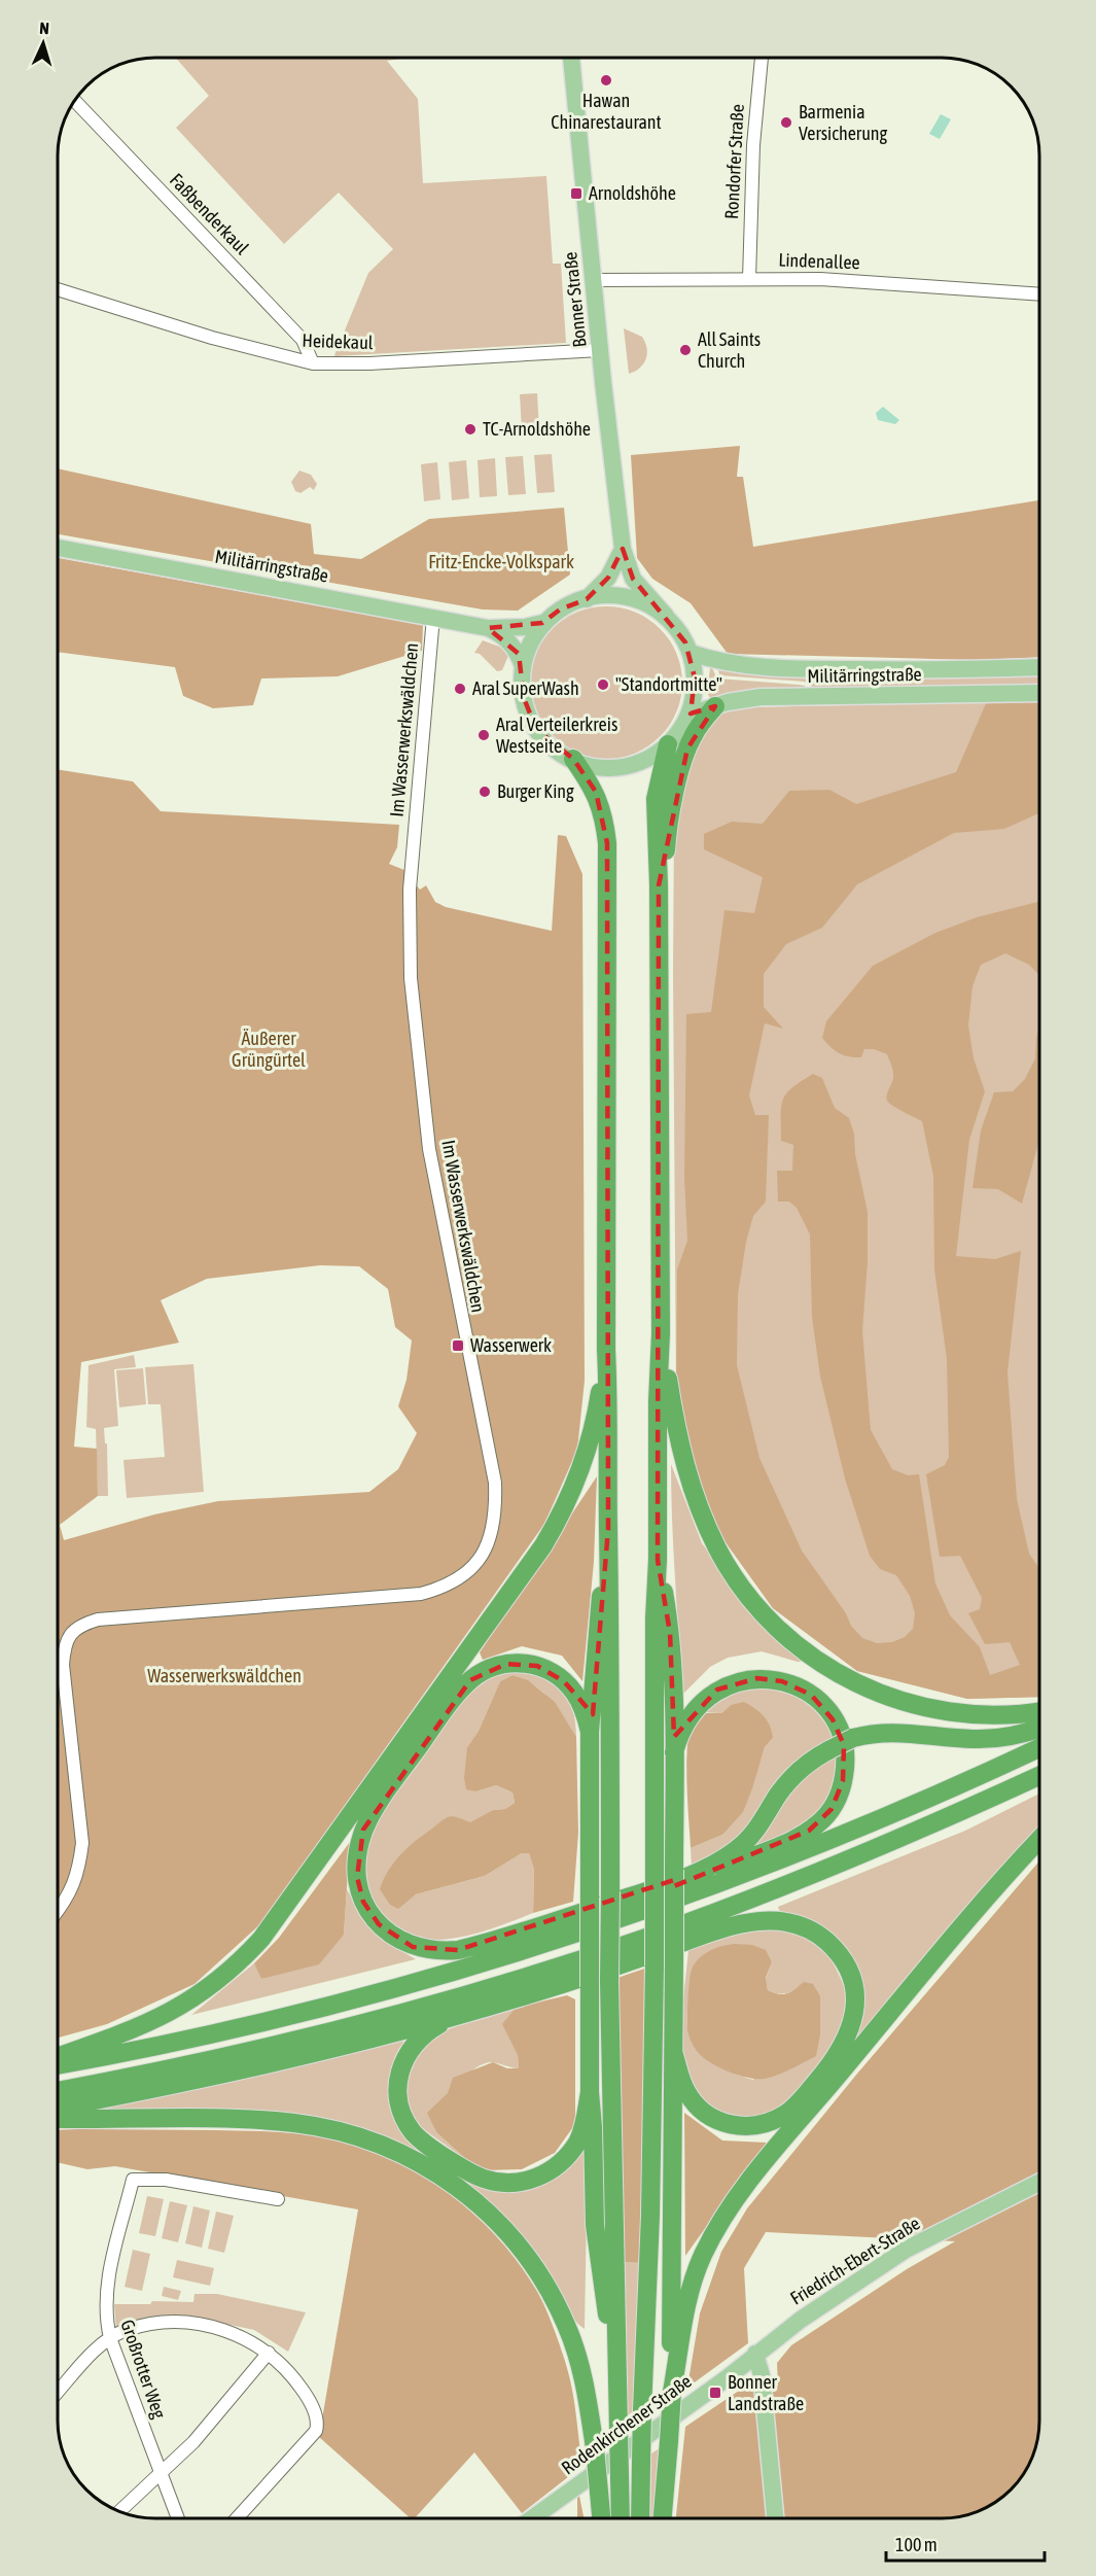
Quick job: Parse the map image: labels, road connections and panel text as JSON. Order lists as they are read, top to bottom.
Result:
{
  "streets": {
    "main road": [
      "Bonner Straße",
      "Militärringstraße",
      "Friedrich-Ebert-Straße",
      "Rodenkirchener Straße"
    ],
    "street": [
      "Rondorfer Straße",
      "Faßbenderkaul",
      "Lindenallee",
      "Heidekaul",
      "Im Wasserwerkswäldchen",
      "Großrotter Weg"
    ]
  },
  "crossings": [
    ["Rondorfer Straße", "Lindenallee"],
    ["Faßbenderkaul", "Heidekaul"],
    ["Lindenallee", "Bonner Straße"],
    ["Bonner Straße", "Heidekaul"],
    ["Bonner Straße", "Militärringstraße"],
    ["Militärringstraße", "Im Wasserwerkswäldchen"],
    ["Friedrich-Ebert-Straße", "Rodenkirchener Straße"]
  ],
  "parks": ["Fritz-Encke-Volkspark", "Äußerer Grüngürtel", "Wasserwerkswäldchen"],
  "places": {
    "other": [
      "Hawan Chinarestaurant",
      "Barmenia Versicherung",
      "All Saints Church",
      "TC-Arnoldshöhe",
      "\"Standortmitte\"",
      "Aral SuperWash",
      "Aral Verteilerkreis Westseite",
      "Burger King"
    ],
    "transit": ["Arnoldshöhe", "Wasserwerk", "Bonner Landstraße"]
  },
  "scale_bar": "100 m",
  "north": "top"
}
